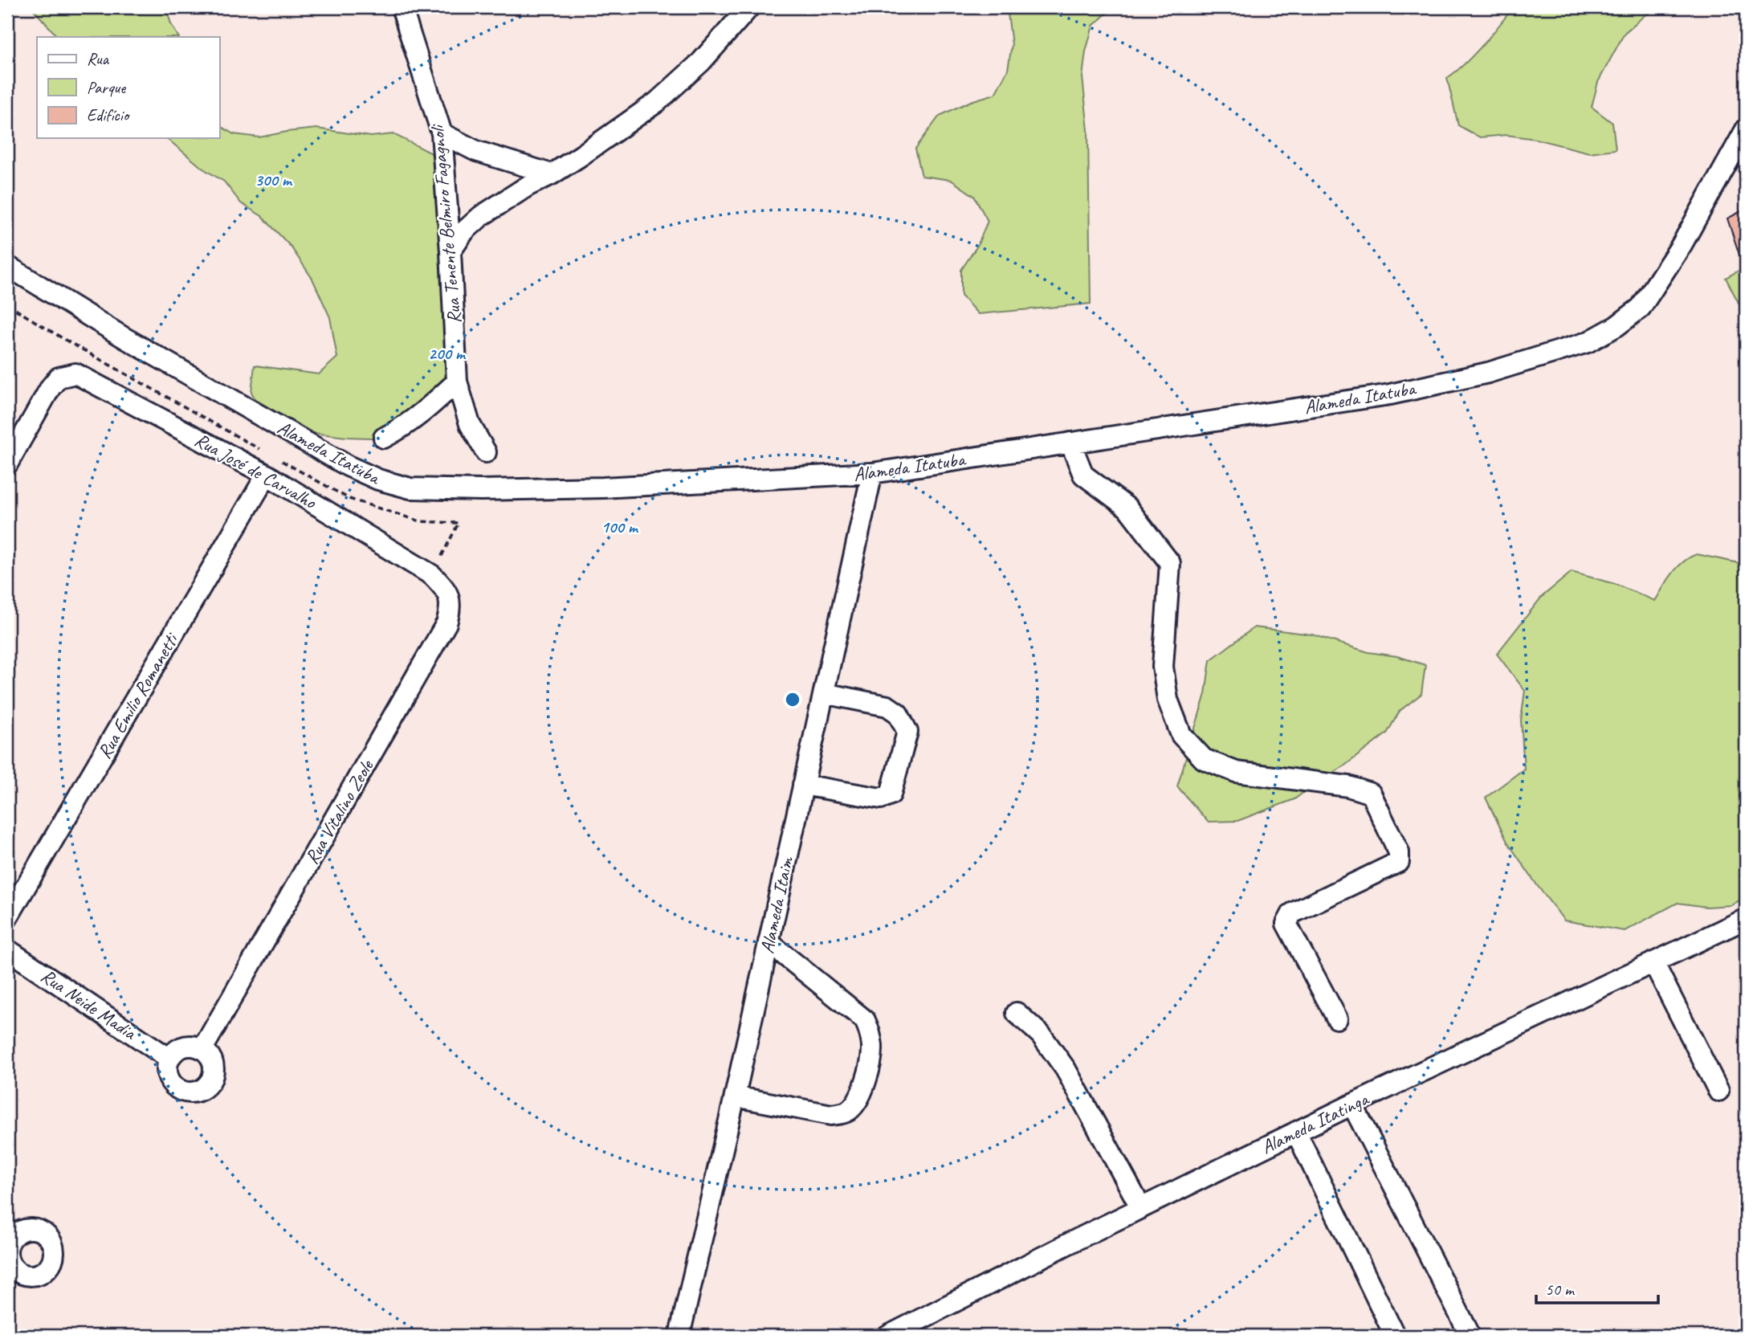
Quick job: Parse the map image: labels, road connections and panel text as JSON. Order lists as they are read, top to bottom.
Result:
{
  "streets": {
    "street": [
      "Rua Tenente Belmiro Fagagnoli",
      "Alameda Itatuba",
      "Rua José de Carvalho",
      "Rua Emilio Romanetti",
      "Rua Vitalino Zeole",
      "Alameda Itaim",
      "Rua Neide Madia",
      "Alameda Itatinga"
    ]
  },
  "crossings": [
    ["Alameda Itatuba", "Alameda Itaim"],
    ["Rua José de Carvalho", "Rua Emilio Romanetti"],
    ["Rua José de Carvalho", "Rua Vitalino Zeole"],
    ["Rua Vitalino Zeole", "Rua Neide Madia"]
  ],
  "legend": ["Rua", "Parque", "Edifício"],
  "scale_bar": "50 m",
  "rings": ["300 m", "200 m", "100 m"]
}
